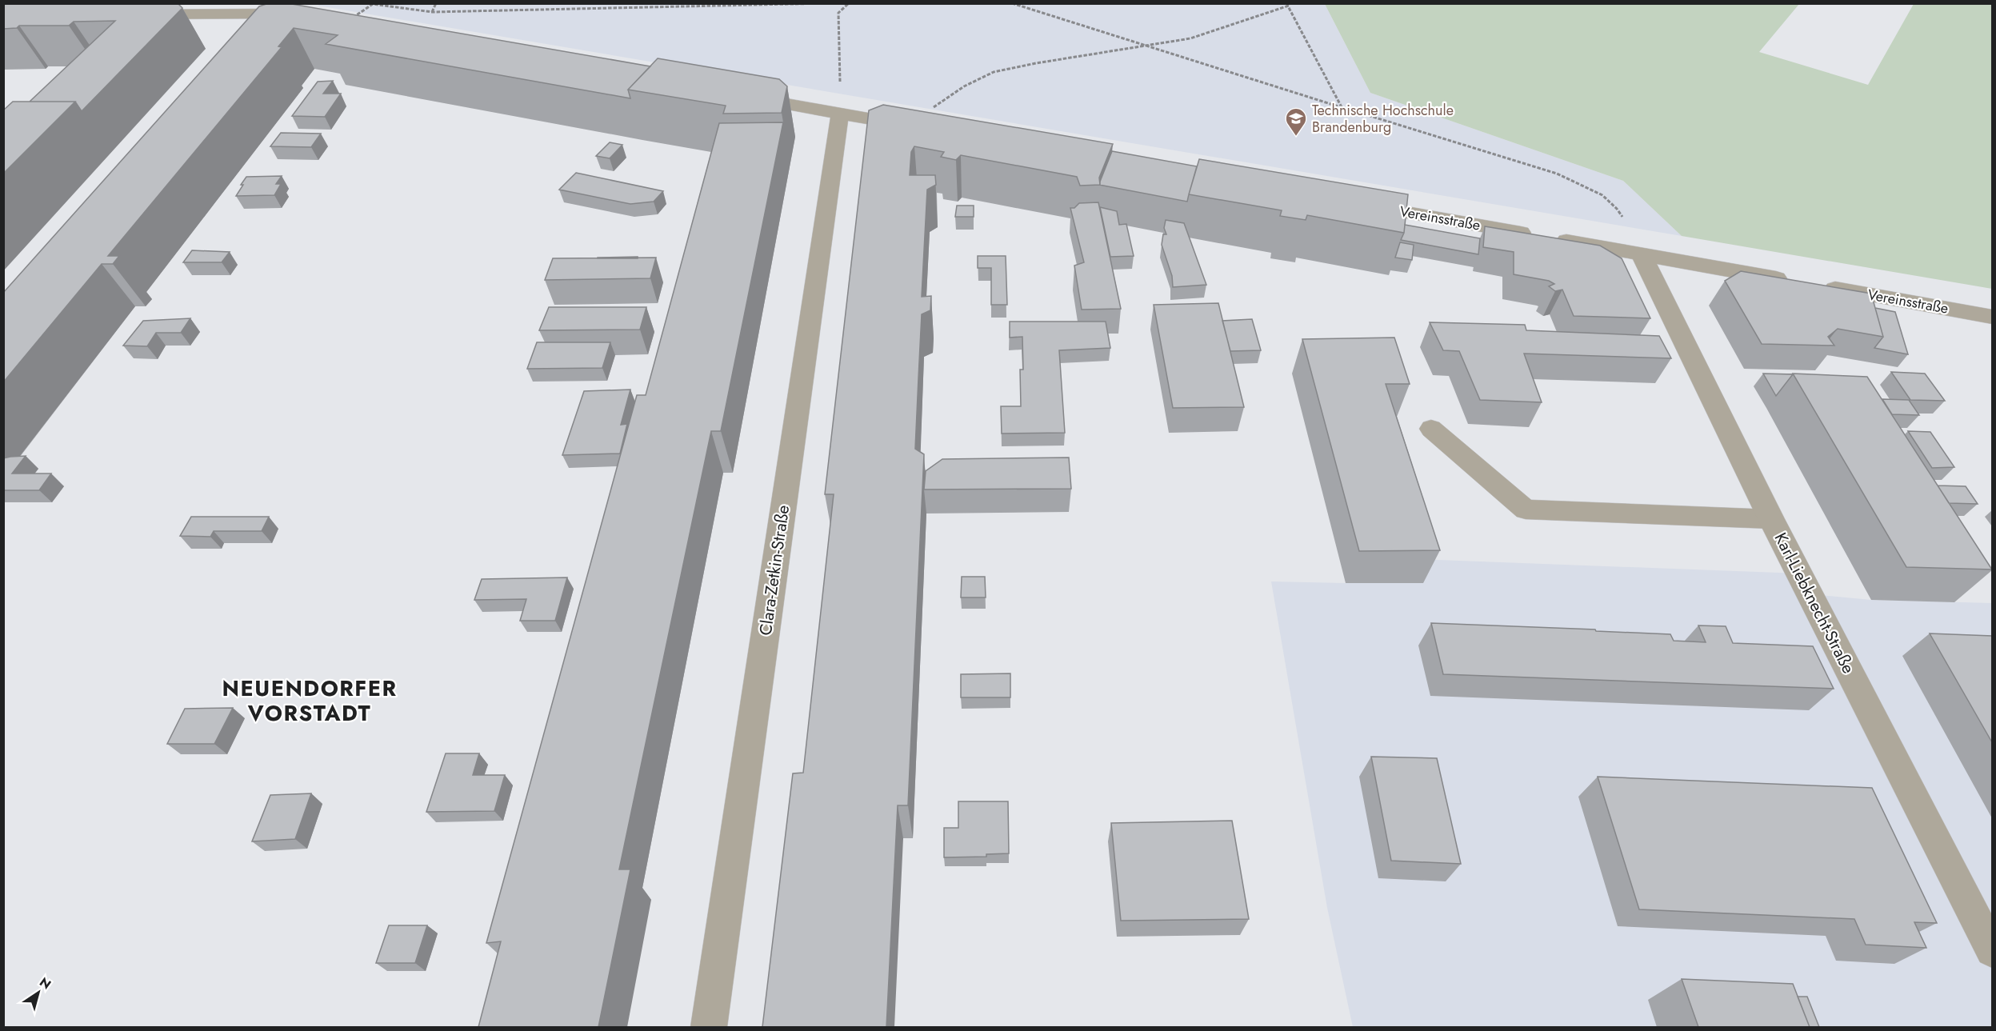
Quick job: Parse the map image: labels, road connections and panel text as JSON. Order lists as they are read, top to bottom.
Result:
{
  "streets": {
    "street": ["Vereinsstraße", "Clara-Zetkin-Straße", "Karl-Liebknecht-Straße"]
  },
  "crossings": [
    ["Vereinsstraße", "Karl-Liebknecht-Straße"]
  ],
  "districts": ["NEUENDORFER VORSTADT"],
  "places": {
    "school or university": ["Technische Hochschule Brandenburg"]
  },
  "north": "top right"
}
